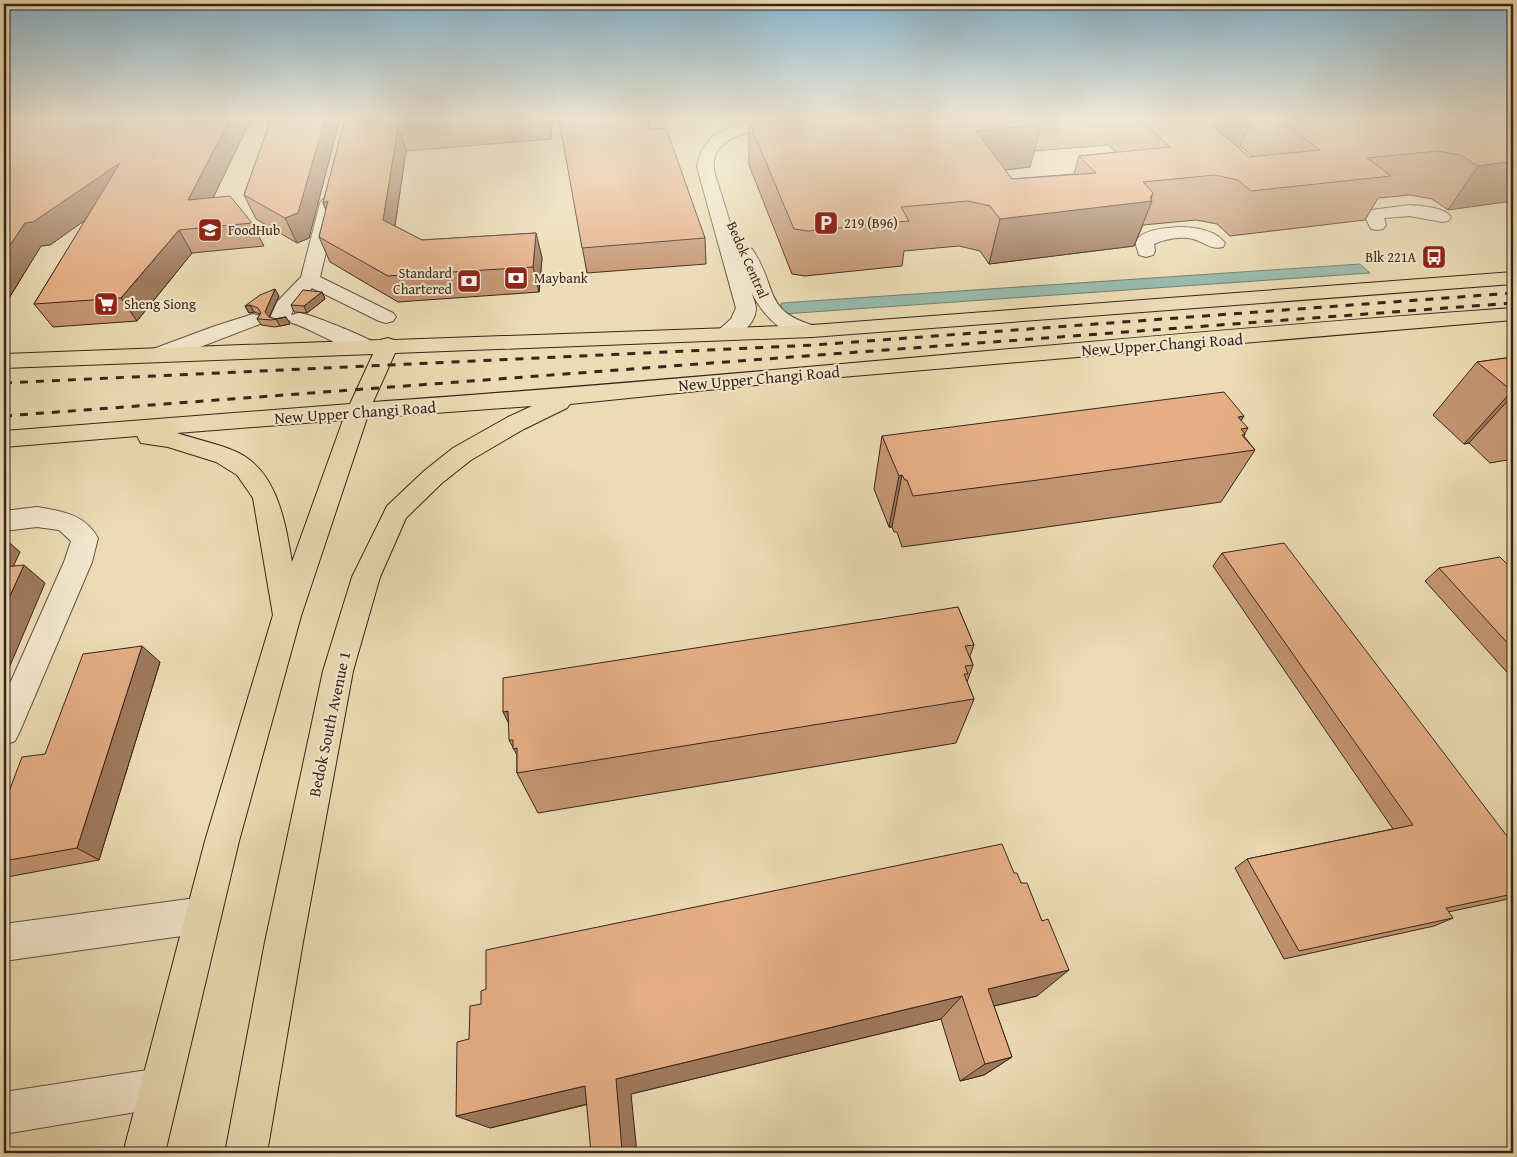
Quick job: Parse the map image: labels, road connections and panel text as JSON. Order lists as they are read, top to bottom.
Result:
{
  "streets": {
    "main road": ["New Upper Changi Road", "Bedok South Avenue 1"],
    "street": ["Bedok Central"]
  },
  "crossings": [
    ["New Upper Changi Road", "Bedok South Avenue 1"]
  ],
  "places": {
    "parking": ["219 (B96)"],
    "school or university": ["FoodHub"],
    "bus stop": ["Blk 221A"],
    "bank": ["Maybank", "Standard Chartered"],
    "supermarket": ["Sheng Siong"]
  }
}
